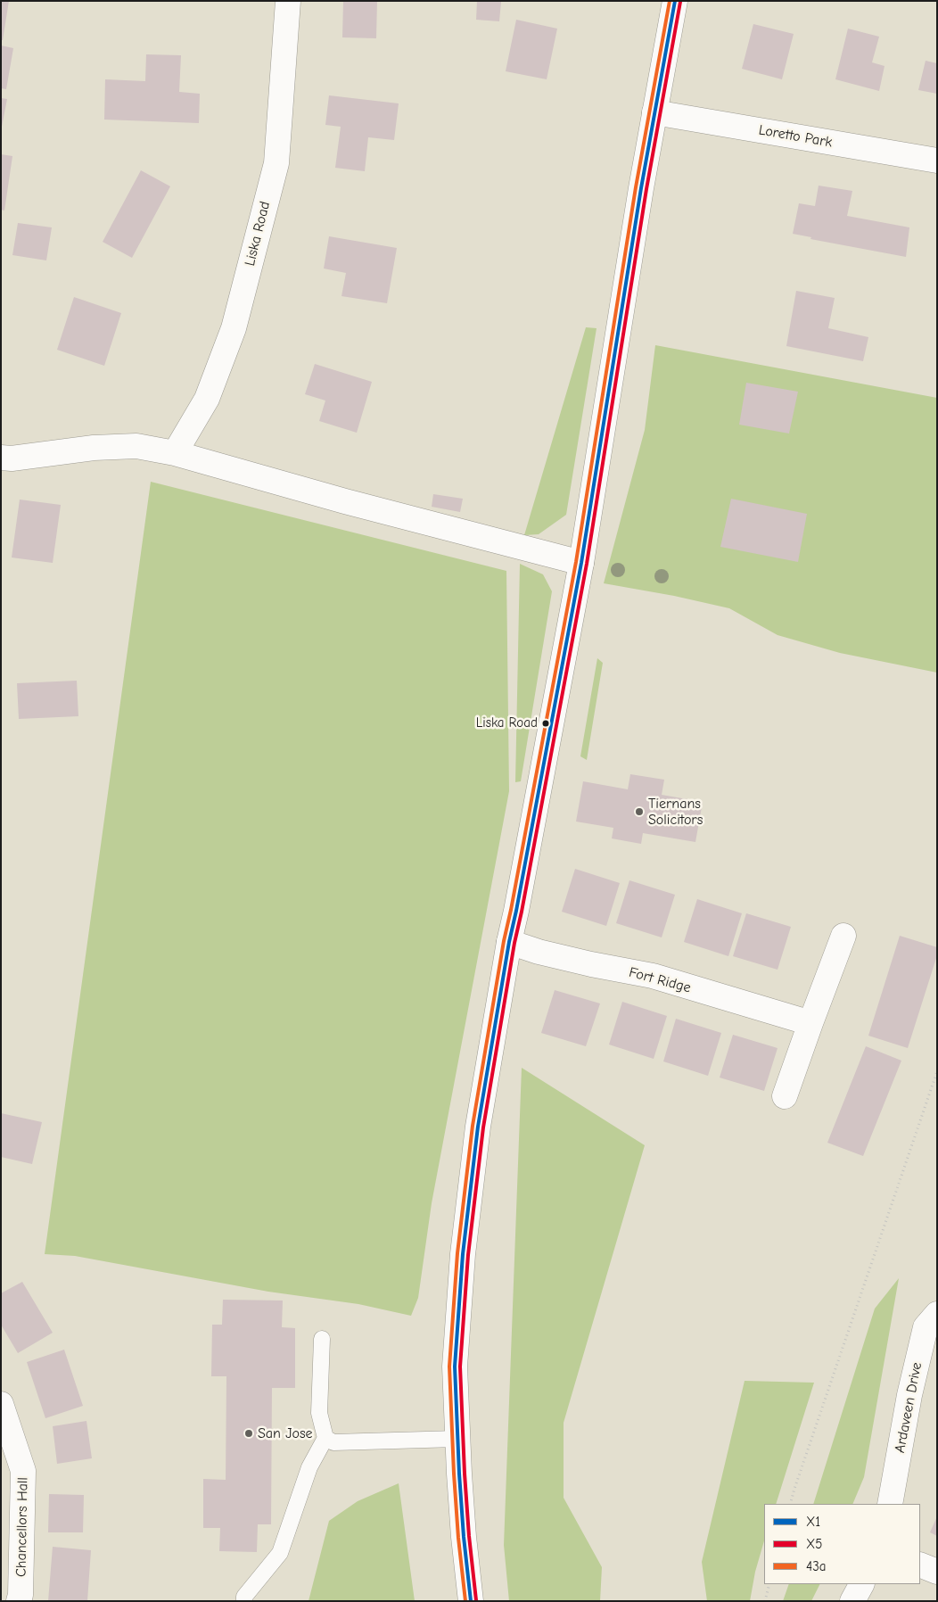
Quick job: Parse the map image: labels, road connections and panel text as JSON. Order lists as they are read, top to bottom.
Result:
{
  "streets": {
    "street": [
      "Loretto Park",
      "Liska Road",
      "Fort Ridge",
      "Ardaveen Drive",
      "Chancellors Hall"
    ]
  },
  "places": ["Liska Road", "Tiernans Solicitors", "San Jose"],
  "lines": ["transit line X1", "transit line 43a", "transit line X5"],
  "legend": ["X1", "X5", "43a"]
}
